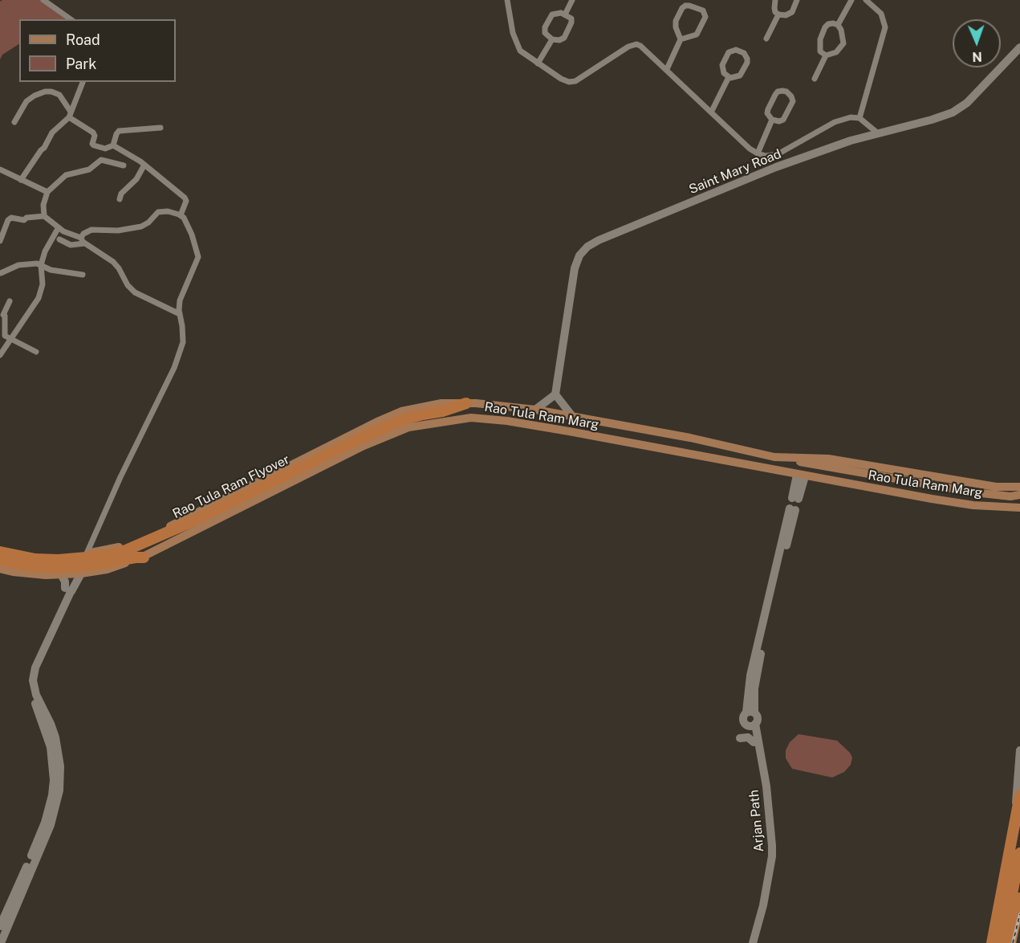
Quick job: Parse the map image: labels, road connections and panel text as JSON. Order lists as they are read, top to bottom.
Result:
{
  "streets": {
    "highway": ["Rao Tula Ram Flyover"],
    "main road": ["Saint Mary Road", "Rao Tula Ram Marg", "Arjan Path"]
  },
  "crossings": [
    ["Rao Tula Ram Marg", "Rao Tula Ram Flyover"]
  ],
  "legend": ["Road", "Park"],
  "north": "bottom"
}
